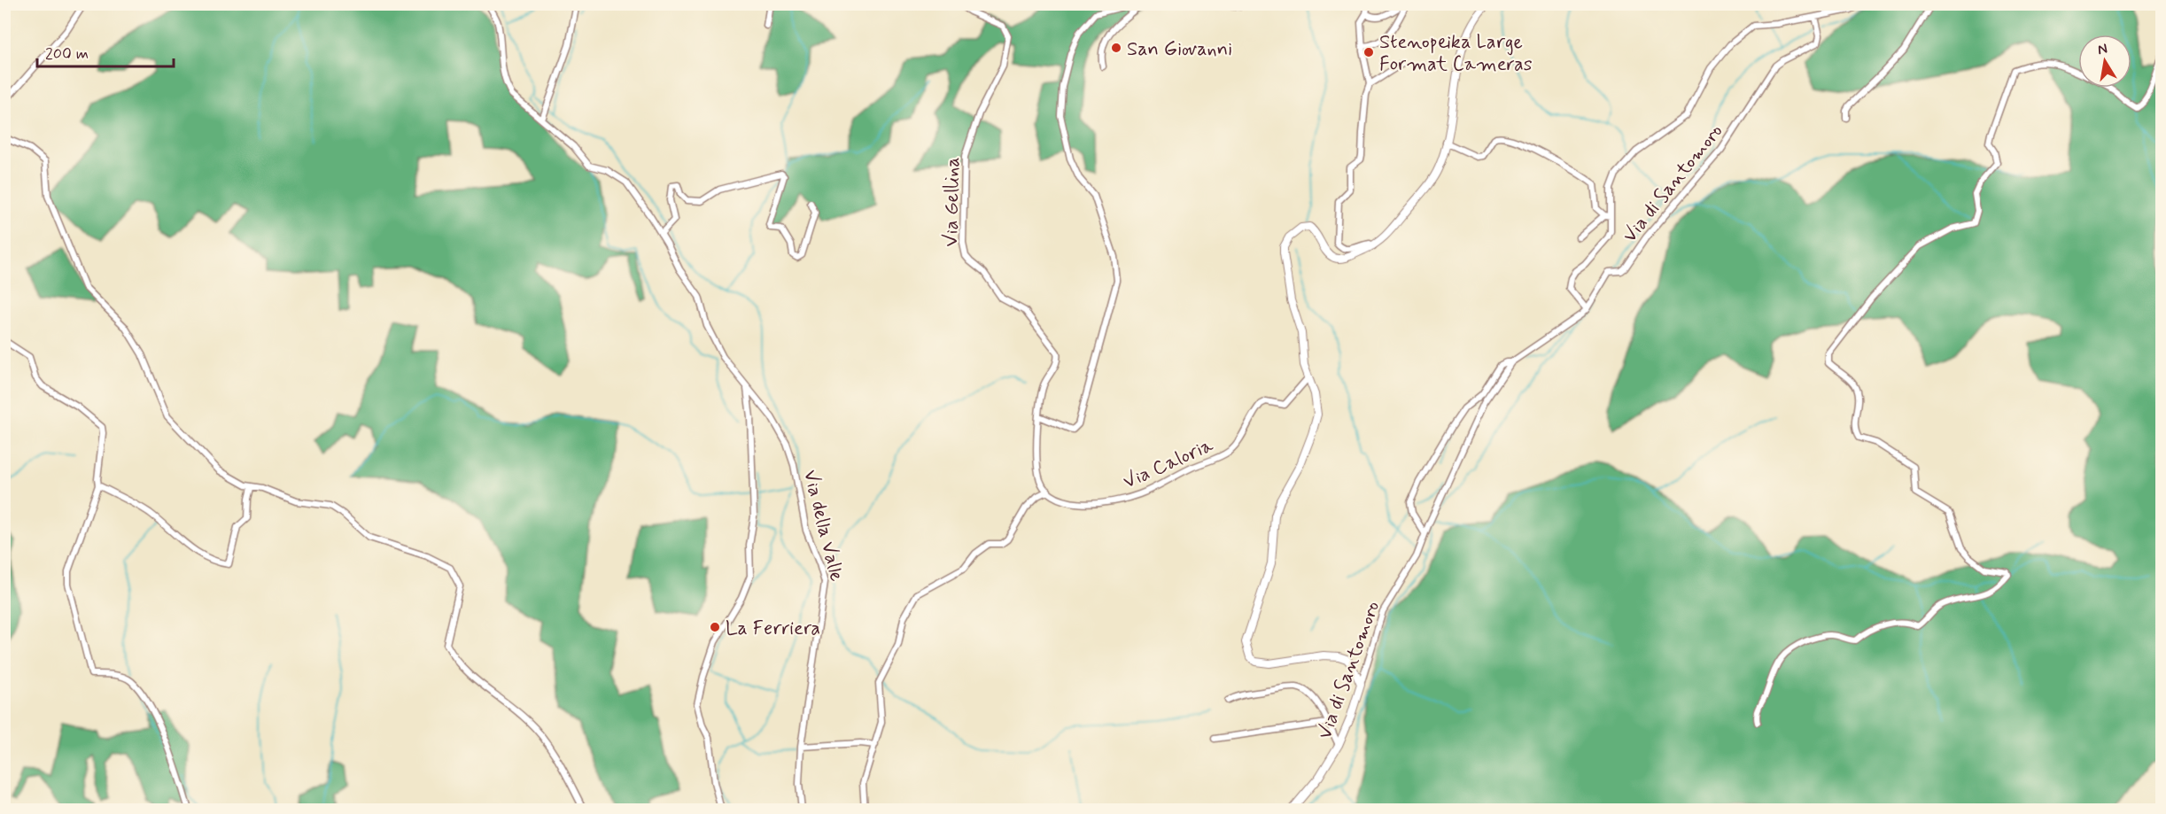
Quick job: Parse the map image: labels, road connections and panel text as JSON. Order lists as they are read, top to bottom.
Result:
{
  "streets": {
    "main road": ["Via di Santomoro"],
    "street": ["Via Gellina", "Via Caloria", "Via della Valle"]
  },
  "places": ["San Giovanni", "Stenopeika Large Format Cameras", "La Ferriera"],
  "scale_bar": "200 m",
  "north": "top"
}
